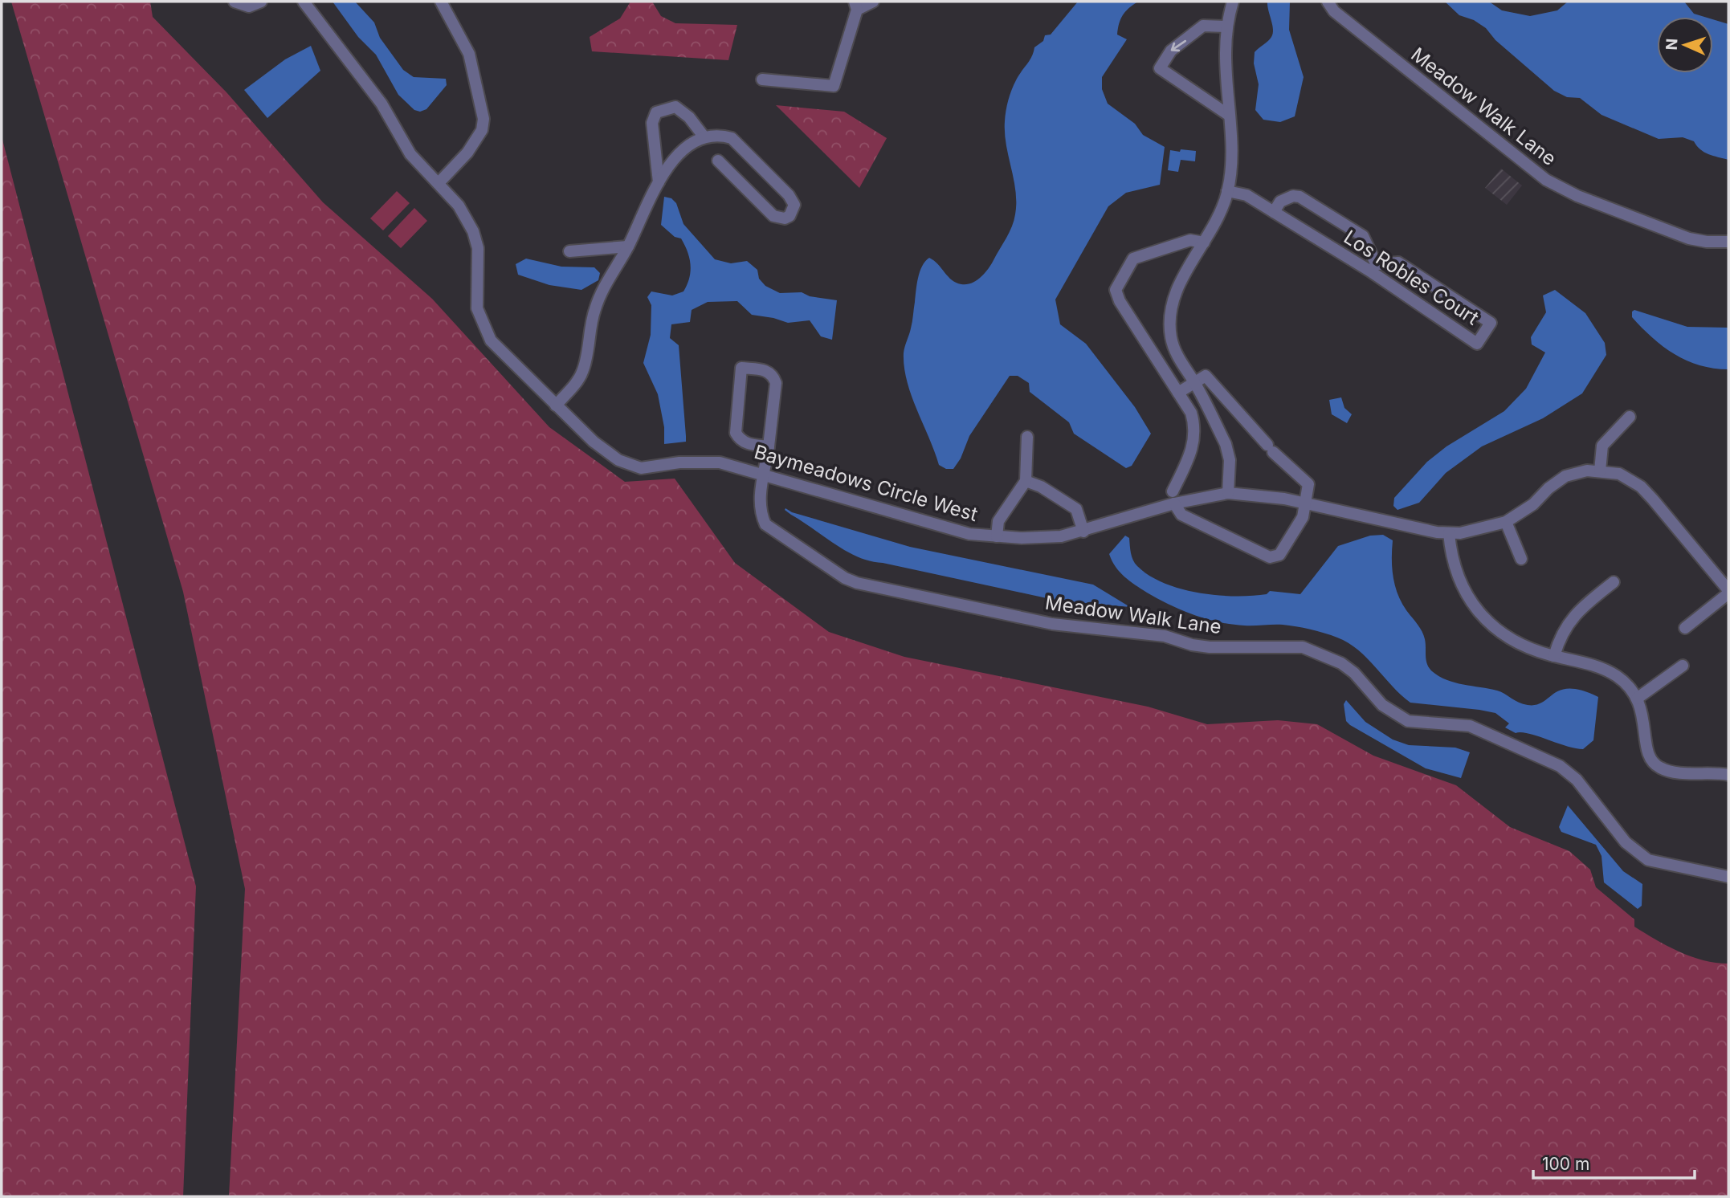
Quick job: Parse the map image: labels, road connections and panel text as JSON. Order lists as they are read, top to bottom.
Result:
{
  "streets": {
    "street": ["Meadow Walk Lane", "Los Robles Court", "Baymeadows Circle West"]
  },
  "crossings": [
    ["Meadow Walk Lane", "Baymeadows Circle West"]
  ],
  "scale_bar": "100 m",
  "north": "left"
}
